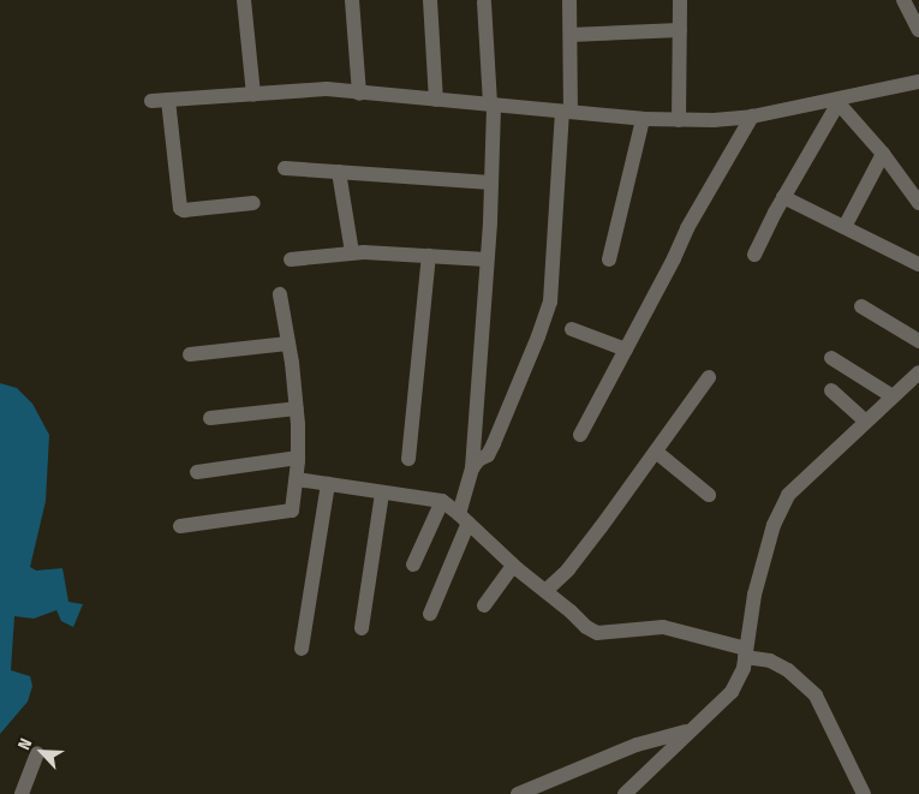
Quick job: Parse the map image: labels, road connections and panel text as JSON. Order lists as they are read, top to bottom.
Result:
{
  "north": "top left"
}
